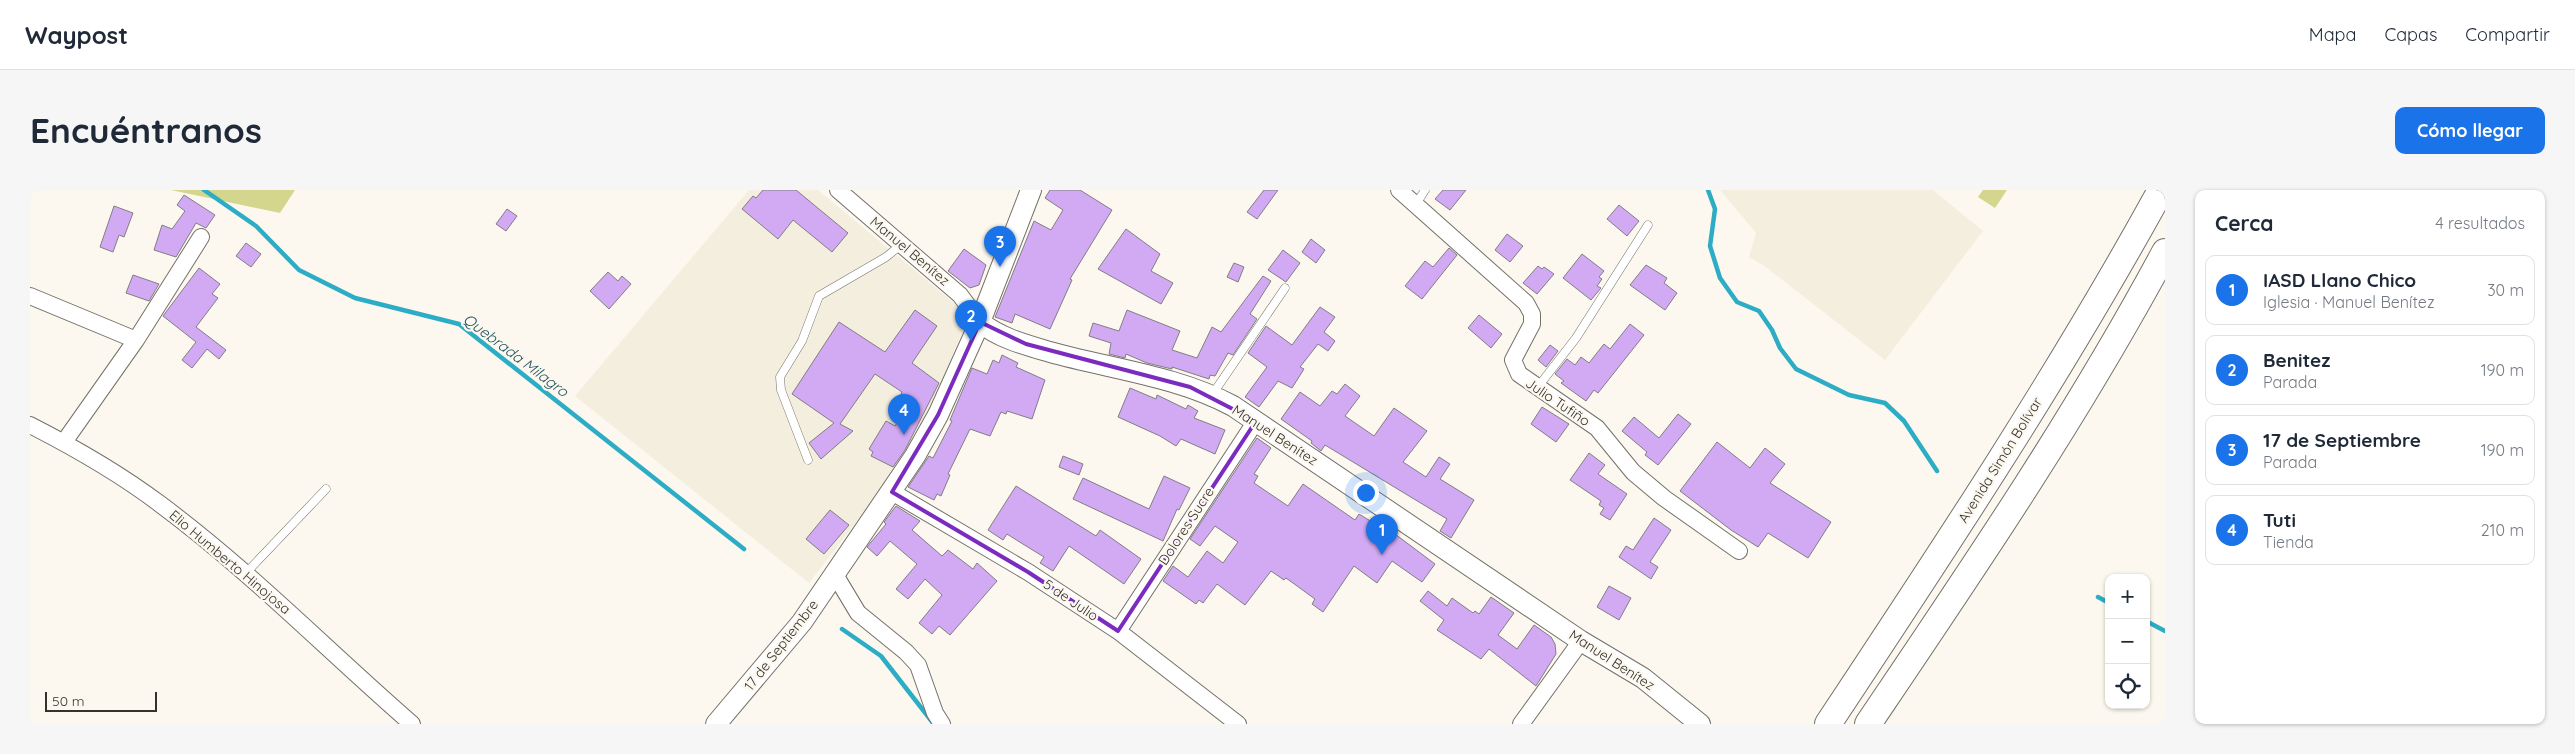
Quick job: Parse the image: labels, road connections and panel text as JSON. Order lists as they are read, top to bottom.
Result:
{
  "streets": {
    "highway": ["Avenida Simón Bolívar"],
    "street": [
      "Manuel Benítez",
      "Julio Tufiño",
      "Dolores Sucre",
      "Elio Humberto Hinojosa",
      "5 de Julio",
      "17 de Septiembre"
    ]
  },
  "crossings": [
    ["Manuel Benítez", "Dolores Sucre"],
    ["Manuel Benítez", "17 de Septiembre"],
    ["Dolores Sucre", "5 de Julio"],
    ["5 de Julio", "17 de Septiembre"]
  ],
  "water": ["Quebrada Milagro"],
  "scale_bar": "50 m",
  "page": {
    "header": "Waypost",
    "nav": ["Mapa", "Capas", "Compartir"],
    "buttons": "Cómo llegar",
    "title": "Encuéntranos",
    "heading": ["Cerca", "4 resultados"],
    "pins": [
      "3",
      "2",
      "4",
      "1"
    ],
    "list": [
      {
        "mark": "1",
        "name": "IASD Llano Chico",
        "note": "Iglesia · Manuel Benítez",
        "value": "30 m"
      },
      {
        "mark": "2",
        "name": "Benitez",
        "note": "Parada",
        "value": "190 m"
      },
      {
        "mark": "3",
        "name": "17 de Septiembre",
        "note": "Parada",
        "value": "190 m"
      },
      {
        "mark": "4",
        "name": "Tuti",
        "note": "Tienda",
        "value": "210 m"
      }
    ],
    "map_buttons": ["+", "−"],
    "scale": "50 m"
  }
}
